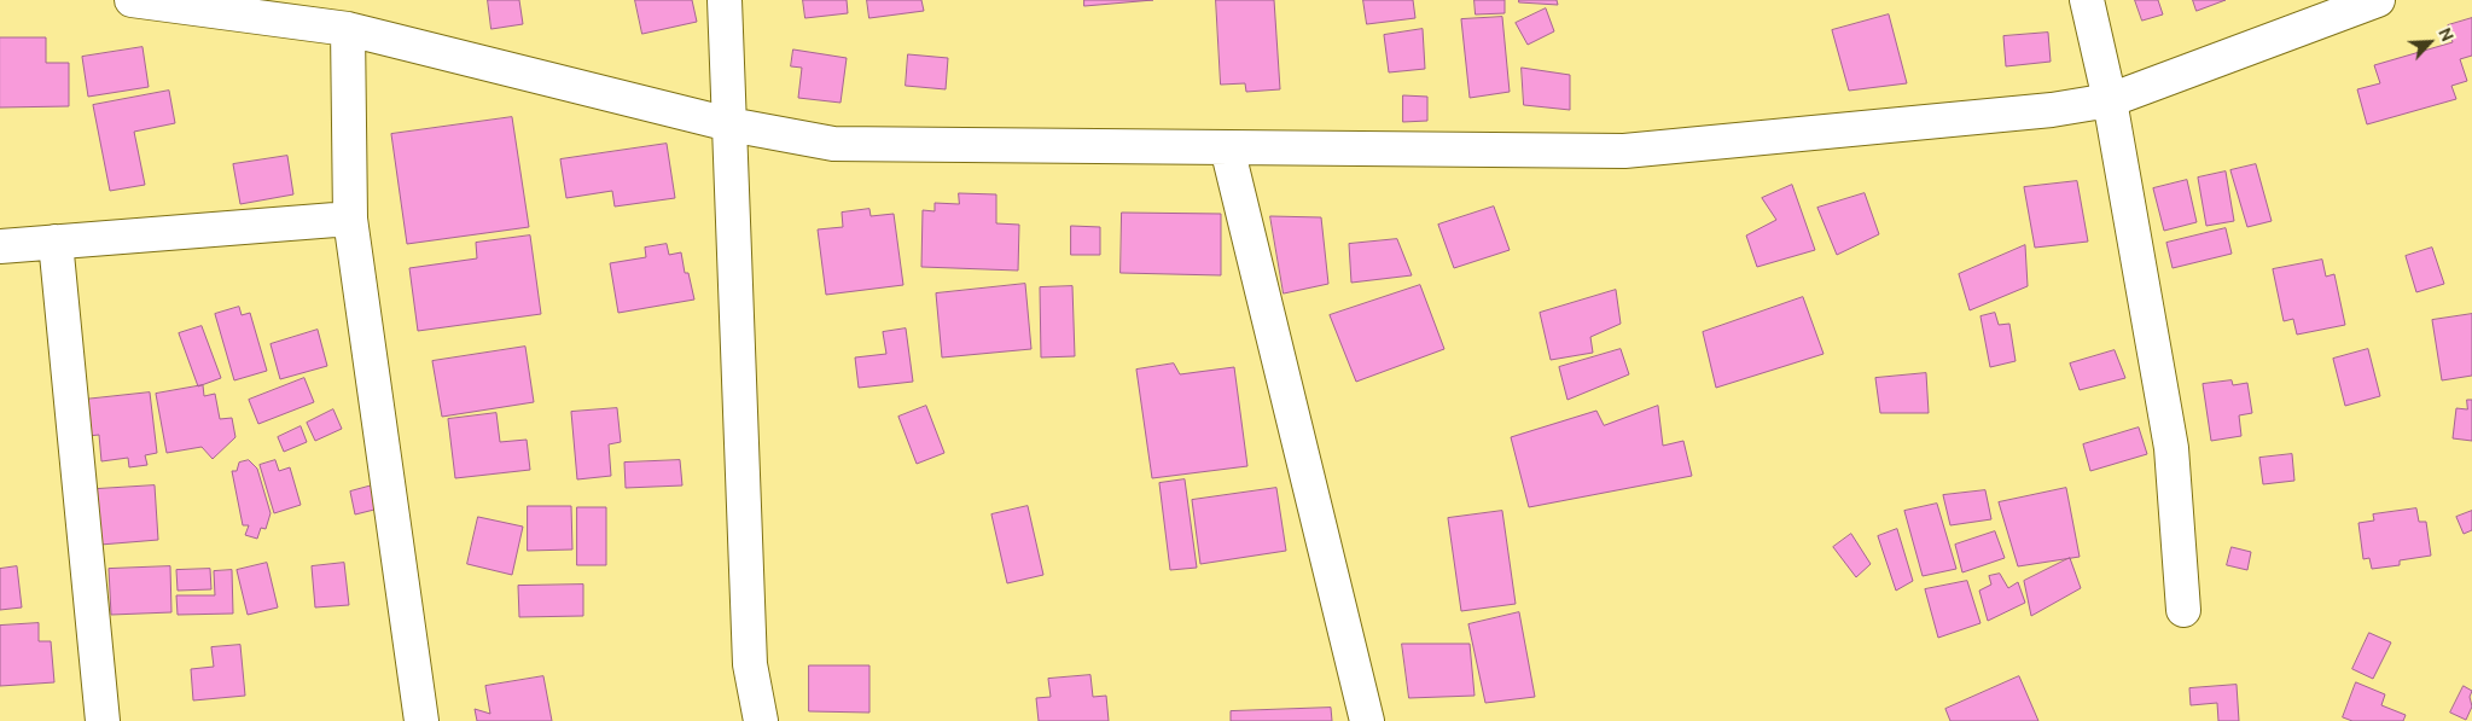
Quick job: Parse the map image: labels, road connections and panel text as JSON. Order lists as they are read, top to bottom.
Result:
{
  "north": "top right"
}
